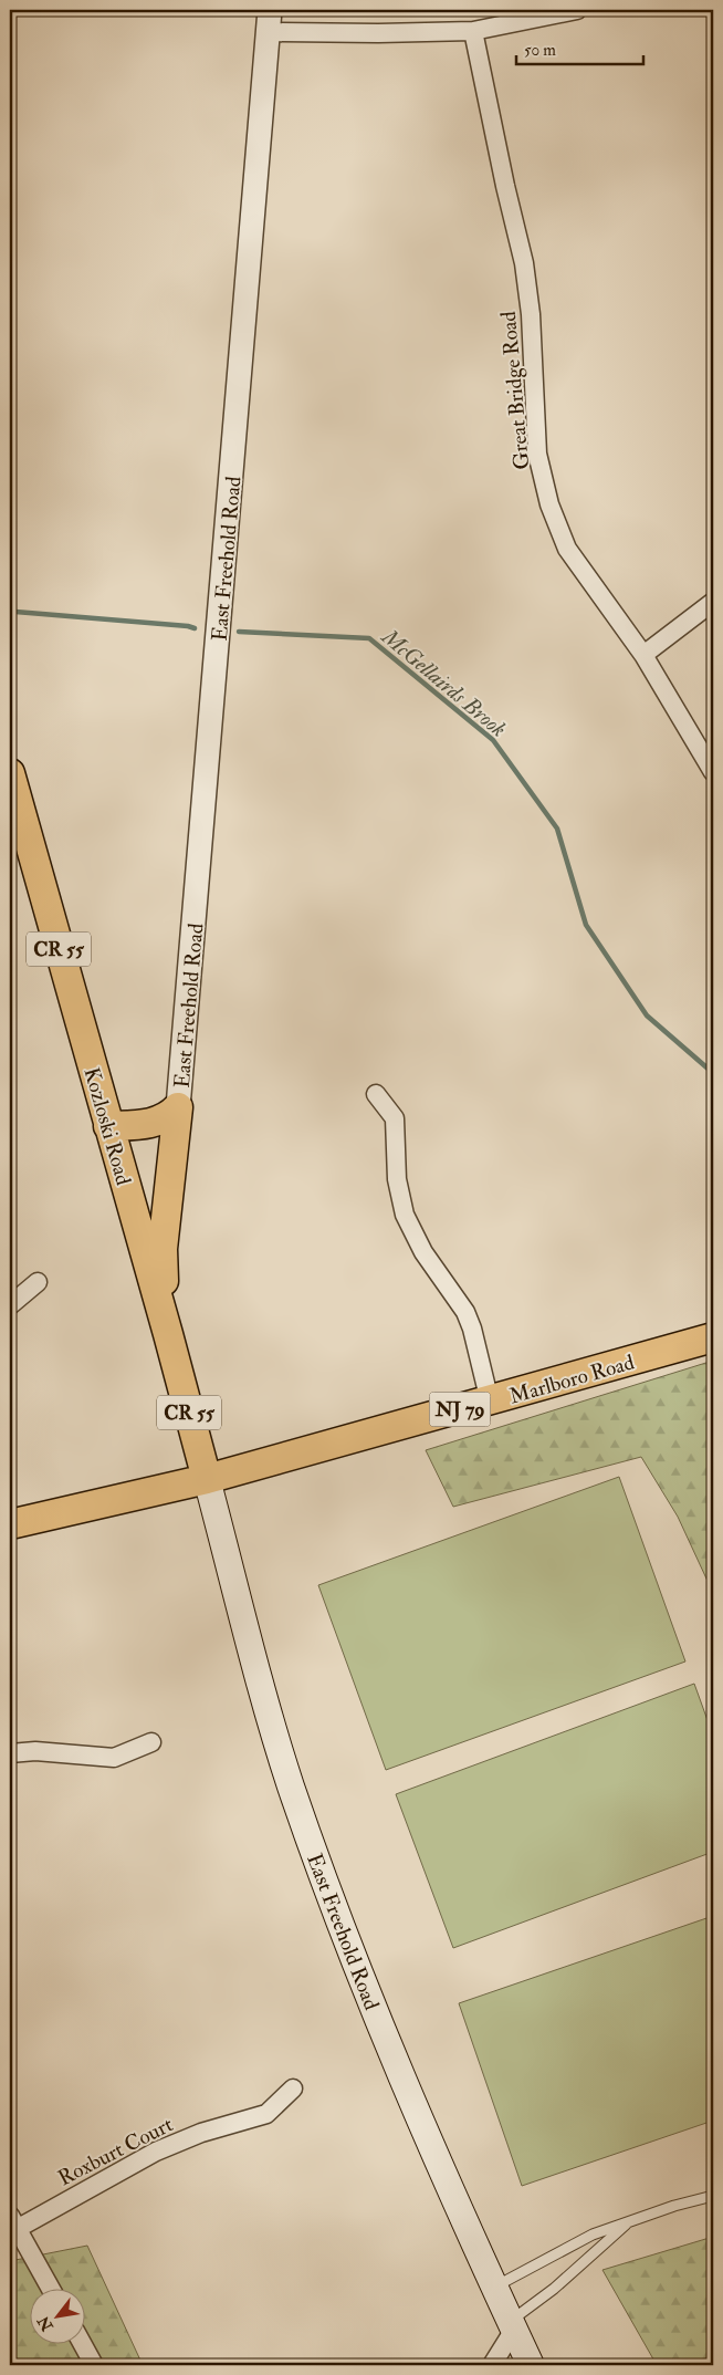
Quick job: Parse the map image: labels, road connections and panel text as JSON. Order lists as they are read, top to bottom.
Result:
{
  "streets": {
    "main road": [
      "East Freehold Road",
      "CR 55",
      "Kozloski Road",
      "Marlboro Road",
      "NJ 79"
    ],
    "street": ["Great Bridge Road", "Roxburt Court"]
  },
  "crossings": [
    ["East Freehold Road", "Kozloski Road"],
    ["East Freehold Road", "Marlboro Road"],
    ["East Freehold Road", "NJ 79"],
    ["Kozloski Road", "Marlboro Road"],
    ["Kozloski Road", "NJ 79"],
    ["Marlboro Road", "NJ 79"]
  ],
  "water": ["McGellairds Brook"],
  "scale_bar": "50 m",
  "north": "bottom left"
}
